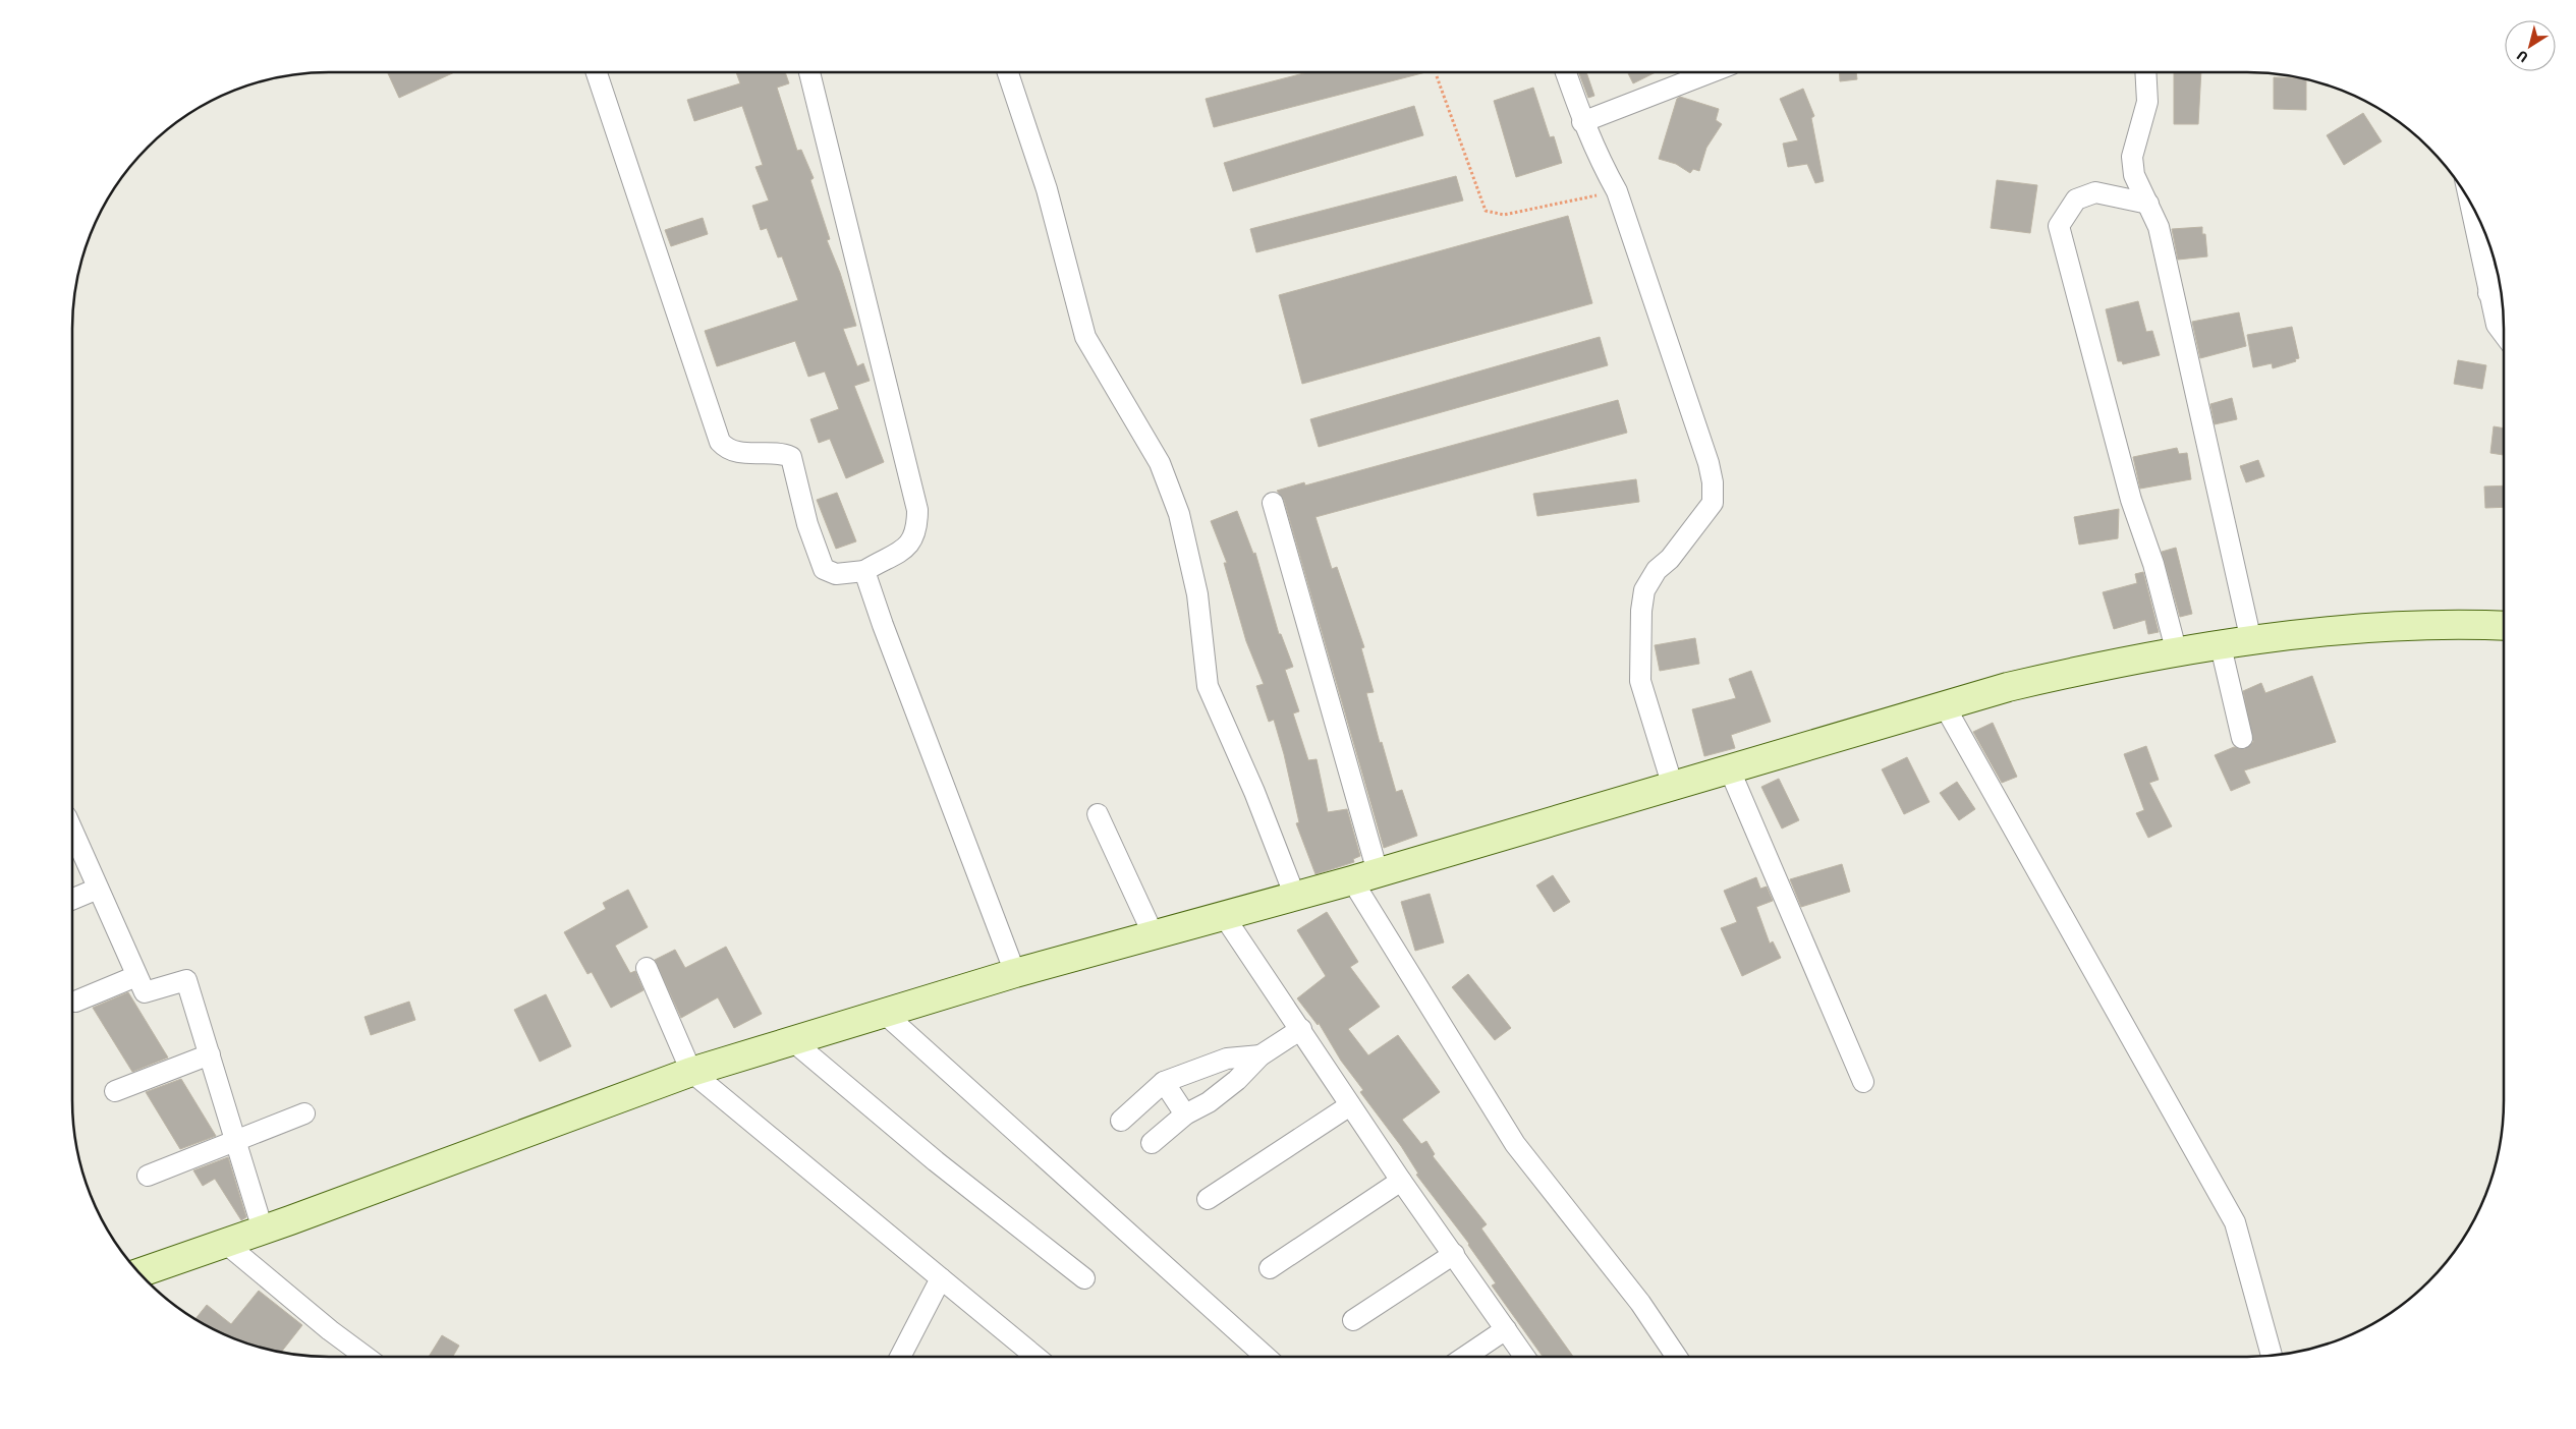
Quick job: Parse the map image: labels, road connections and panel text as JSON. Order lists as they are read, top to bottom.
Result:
{
  "north": "bottom left"
}
